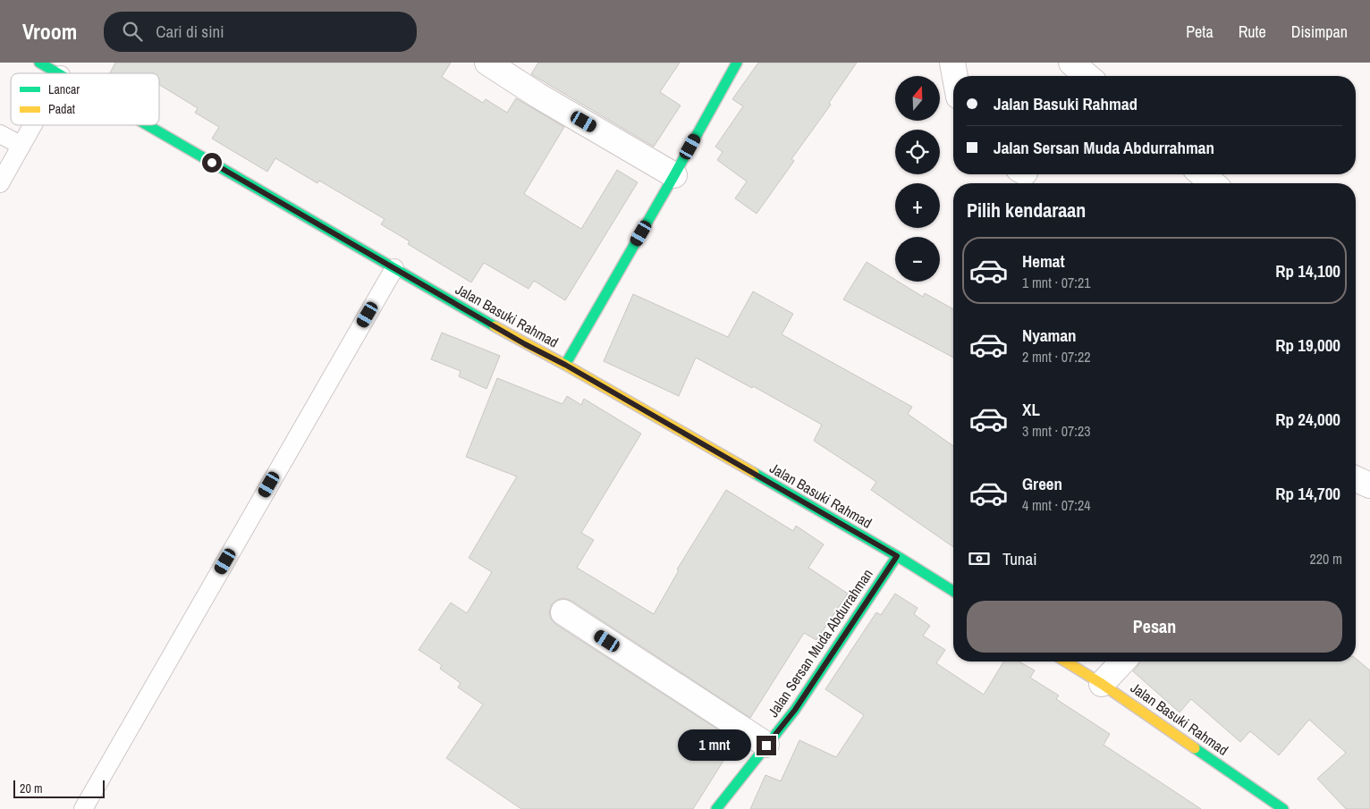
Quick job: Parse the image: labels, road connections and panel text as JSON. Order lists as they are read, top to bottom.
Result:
{
  "streets": {
    "main road": ["Jalan Basuki Rahmad", "Jalan Sersan Muda Abdurrahman"]
  },
  "crossings": [
    ["Jalan Basuki Rahmad", "Jalan Sersan Muda Abdurrahman"]
  ],
  "legend": ["Lancar", "Padat"],
  "scale_bar": "20 m",
  "north": "top",
  "page": {
    "header": "Vroom",
    "search": "Cari di sini",
    "nav": ["Peta", "Rute", "Disimpan"],
    "map_buttons": ["+", "−"],
    "banner": ["Jalan Basuki Rahmad", "Jalan Sersan Muda Abdurrahman"],
    "heading": "Pilih kendaraan",
    "list": [
      {
        "name": "Hemat",
        "note": "1 mnt · 07:21",
        "value": "Rp 14,100"
      },
      {
        "name": "Nyaman",
        "note": "2 mnt · 07:22",
        "value": "Rp 19,000"
      },
      {
        "name": "XL",
        "note": "3 mnt · 07:23",
        "value": "Rp 24,000"
      },
      {
        "name": "Green",
        "note": "4 mnt · 07:24",
        "value": "Rp 14,700"
      }
    ],
    "pay": ["Tunai", "220 m"],
    "buttons": "Pesan",
    "bubble": "1 mnt",
    "scale": "20 m"
  }
}
